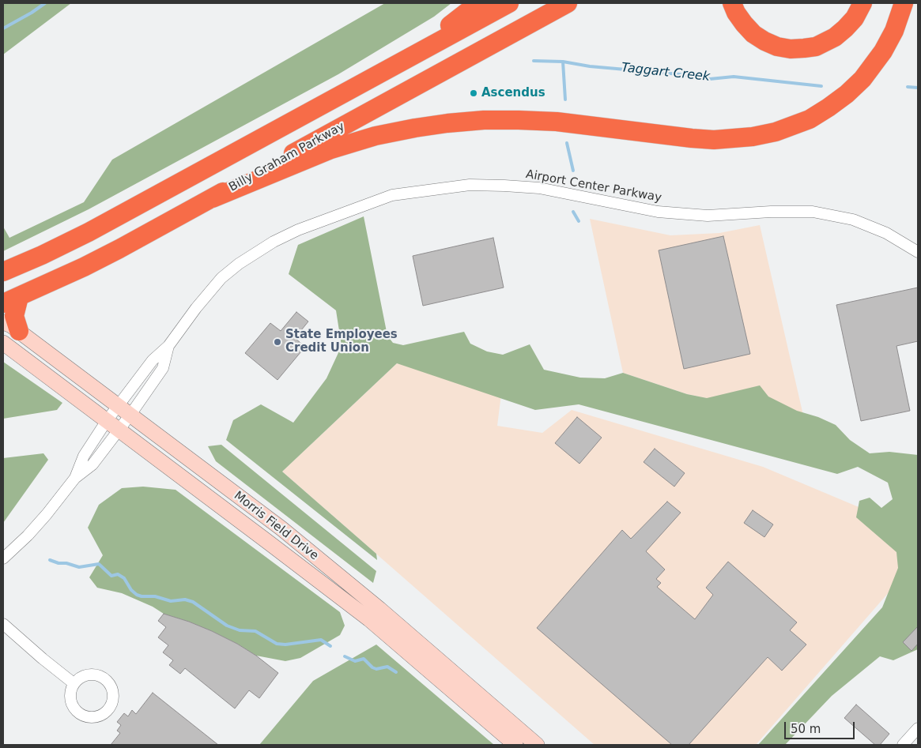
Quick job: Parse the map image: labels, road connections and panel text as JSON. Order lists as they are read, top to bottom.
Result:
{
  "streets": {
    "highway": ["Billy Graham Parkway"],
    "street": ["Airport Center Parkway", "Morris Field Drive"]
  },
  "crossings": [
    ["Airport Center Parkway", "Morris Field Drive"]
  ],
  "water": ["Taggart Creek"],
  "places": ["Ascendus", "State Employees Credit Union"],
  "scale_bar": "50 m"
}
